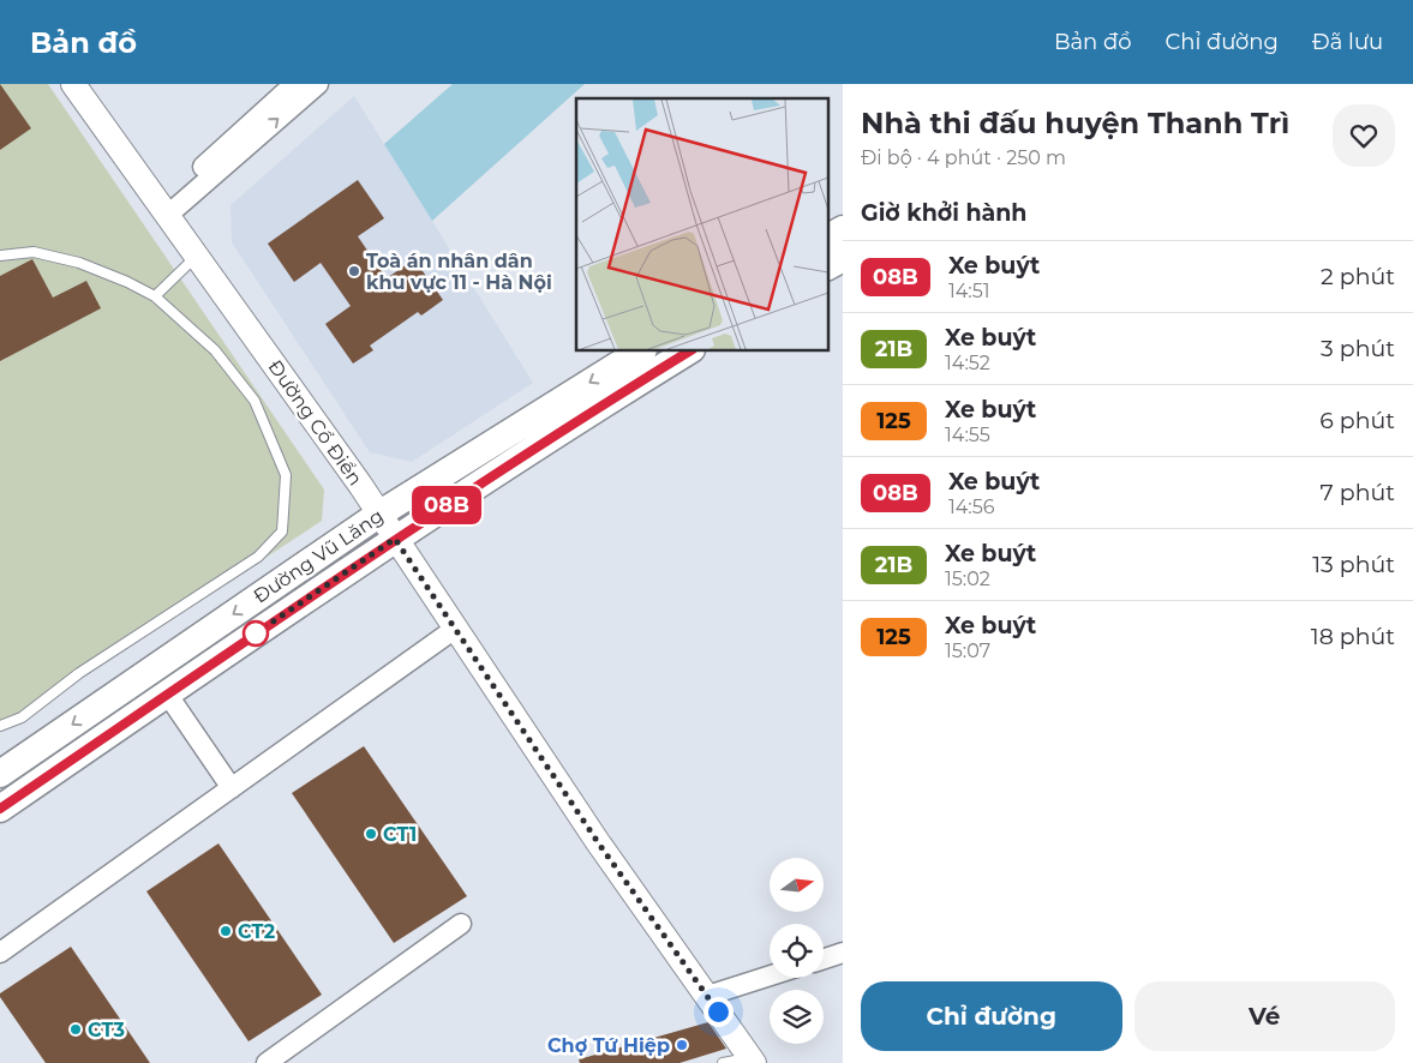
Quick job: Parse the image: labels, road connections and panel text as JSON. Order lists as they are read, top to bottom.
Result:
{
  "streets": {
    "main road": ["Đường Vũ Lăng"],
    "street": ["Đường Cổ Điển"]
  },
  "crossings": [
    ["Đường Cổ Điển", "Đường Vũ Lăng"]
  ],
  "places": [
    "Toà án nhân dân khu vực 11 - Hà Nội",
    "CT1",
    "CT2",
    "CT3",
    "Chợ Tứ Hiệp"
  ],
  "lines": ["bus line 08B"],
  "north": "right",
  "page": {
    "header": "Bản đồ",
    "nav": ["Bản đồ", "Chỉ đường", "Đã lưu"],
    "on_map": "08B",
    "heading": [
      ["Nhà thi đấu huyện Thanh Trì", "Đi bộ · 4 phút · 250 m"],
      "Giờ khởi hành"
    ],
    "list": [
      {
        "mark": "08B",
        "name": "Xe buýt",
        "note": "14:51",
        "value": "2 phút"
      },
      {
        "mark": "21B",
        "name": "Xe buýt",
        "note": "14:52",
        "value": "3 phút"
      },
      {
        "mark": "125",
        "name": "Xe buýt",
        "note": "14:55",
        "value": "6 phút"
      },
      {
        "mark": "08B",
        "name": "Xe buýt",
        "note": "14:56",
        "value": "7 phút"
      },
      {
        "mark": "21B",
        "name": "Xe buýt",
        "note": "15:02",
        "value": "13 phút"
      },
      {
        "mark": "125",
        "name": "Xe buýt",
        "note": "15:07",
        "value": "18 phút"
      }
    ],
    "buttons": ["Chỉ đường", "Vé"]
  }
}
